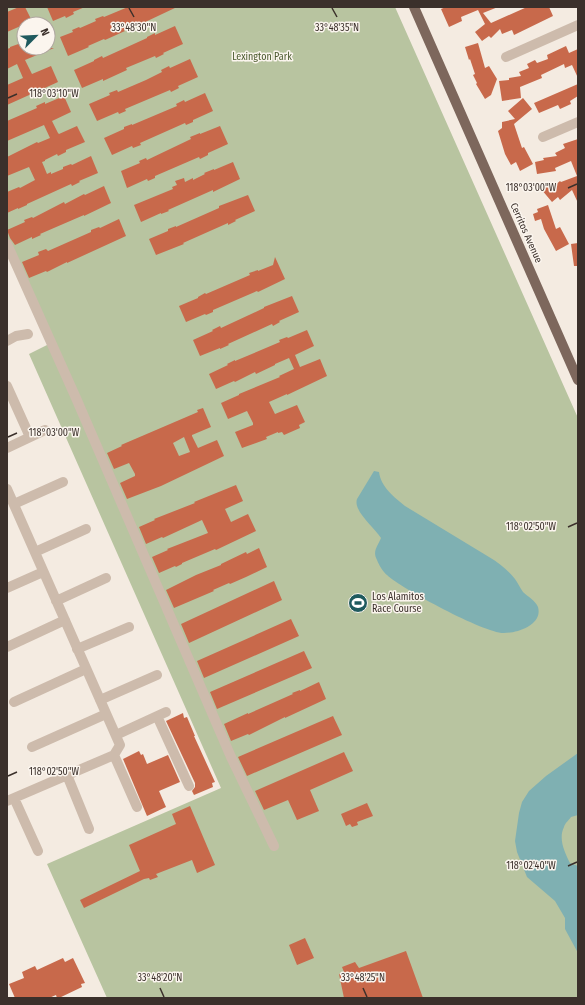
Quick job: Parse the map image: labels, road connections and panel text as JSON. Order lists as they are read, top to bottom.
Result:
{
  "streets": {
    "main road": ["Cerritos Avenue"]
  },
  "parks": ["Lexington Park"],
  "places": {
    "sports": ["Los Alamitos Race Course"]
  },
  "north": "top right",
  "coordinates": [
    "33°48'30\"N",
    "33°48'35\"N",
    "118°03'10\"W",
    "118°03'00\"W",
    "118°02'50\"W",
    "118°02'40\"W",
    "33°48'20\"N",
    "33°48'25\"N"
  ]
}
